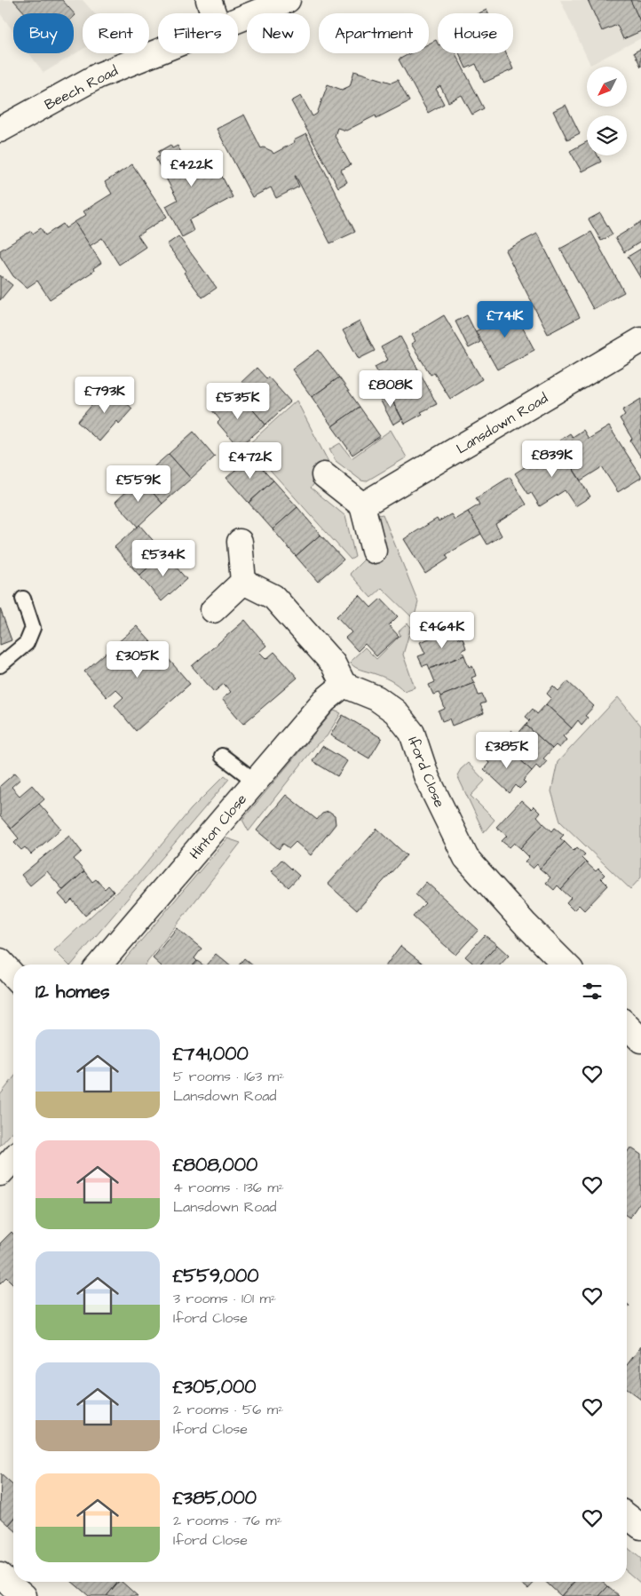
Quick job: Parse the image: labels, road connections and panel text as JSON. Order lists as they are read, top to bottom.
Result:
{
  "streets": {
    "street": [
      "Beech Road",
      "Lansdown Road",
      "Iford Close",
      "Hinton Close"
    ]
  },
  "crossings": [
    ["Iford Close", "Hinton Close"]
  ],
  "north": "bottom left",
  "page": {
    "chip": [
      "Buy",
      "Rent",
      "Filters",
      "New",
      "Apartment",
      "House"
    ],
    "price": [
      "£422K",
      "£741K",
      "£808K",
      "£793K",
      "£535K",
      "£839K",
      "£472K",
      "£559K",
      "£534K",
      "£464K",
      "£305K",
      "£385K"
    ],
    "heading": "12 homes",
    "list": [
      {
        "name": "£741,000",
        "note": "5 rooms · 163 m² · Lansdown Road"
      },
      {
        "name": "£808,000",
        "note": "4 rooms · 136 m² · Lansdown Road"
      },
      {
        "name": "£559,000",
        "note": "3 rooms · 101 m² · Iford Close"
      },
      {
        "name": "£305,000",
        "note": "2 rooms · 56 m² · Iford Close"
      },
      {
        "name": "£385,000",
        "note": "2 rooms · 76 m² · Iford Close"
      }
    ]
  }
}
